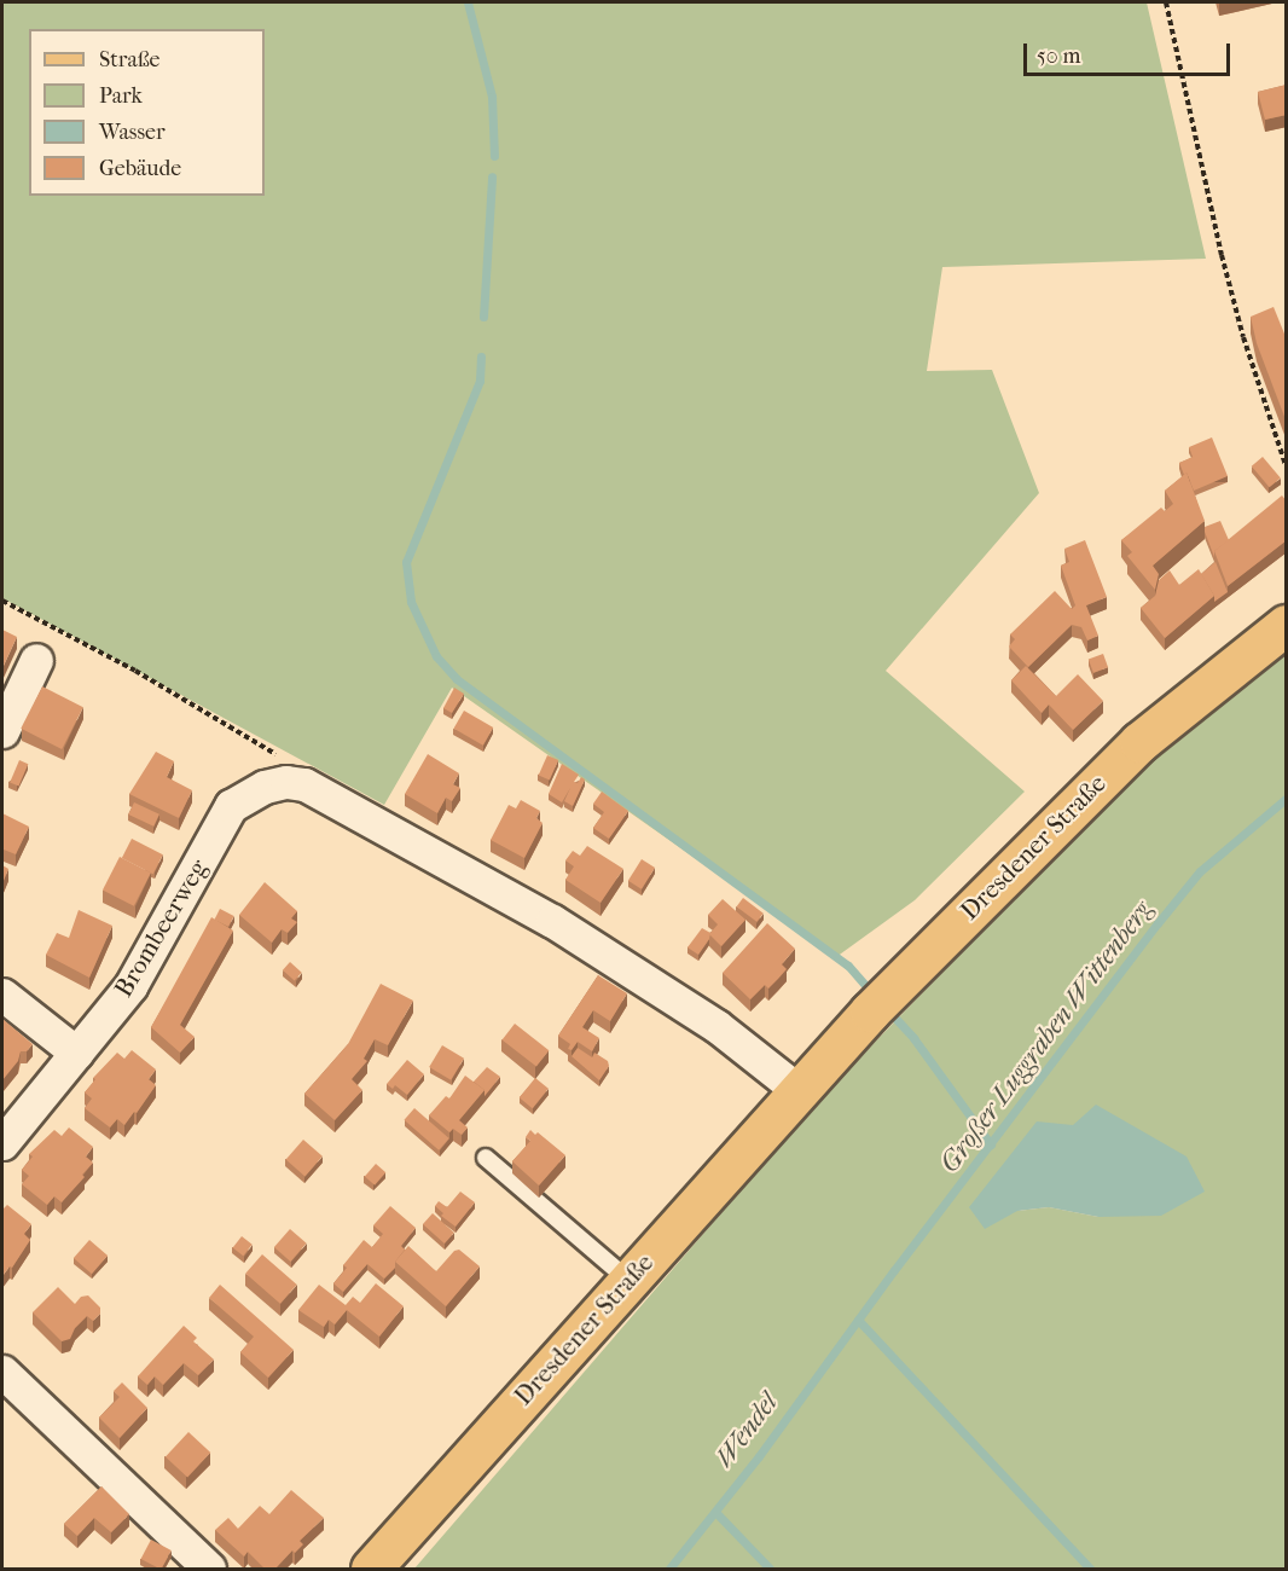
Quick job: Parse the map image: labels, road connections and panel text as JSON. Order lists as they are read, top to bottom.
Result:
{
  "streets": {
    "main road": ["Dresdener Straße"],
    "street": ["Brombeerweg"]
  },
  "water": ["Großer Luggraben Wittenberg", "Wendel"],
  "legend": [
    "Straße",
    "Park",
    "Wasser",
    "Gebäude"
  ],
  "scale_bar": "50 m"
}
